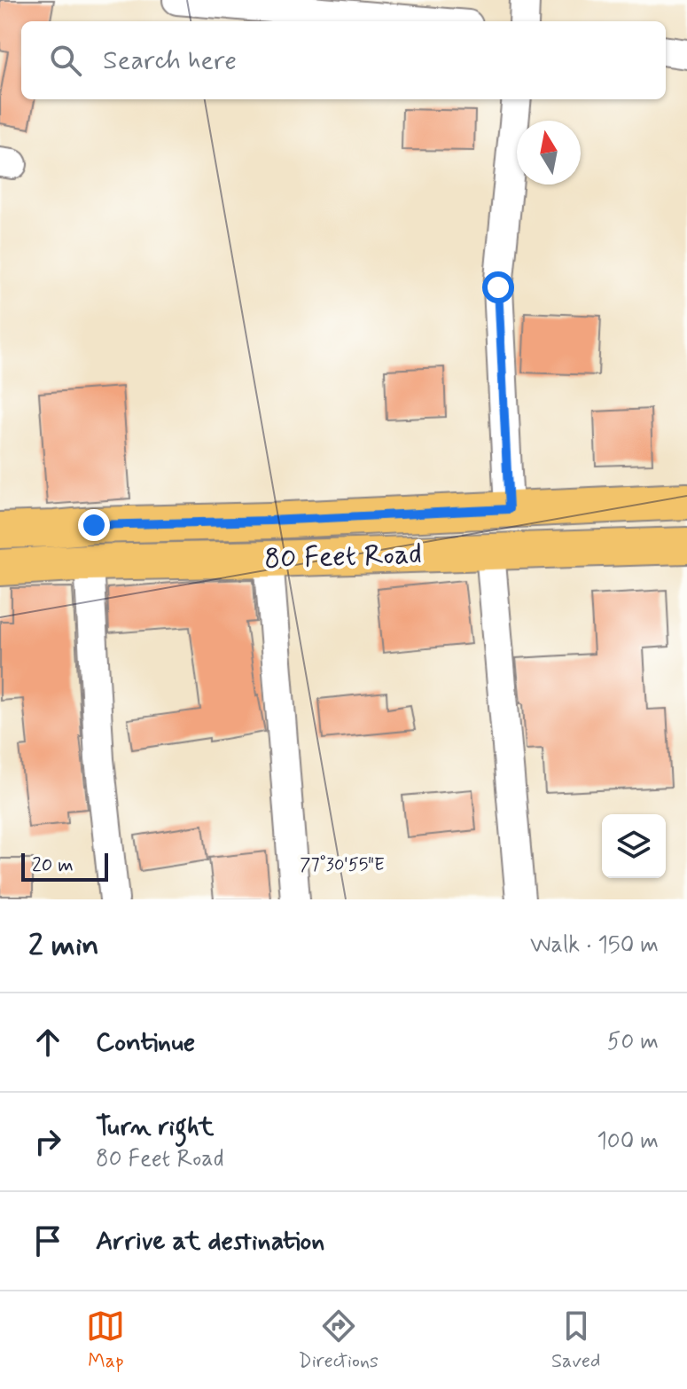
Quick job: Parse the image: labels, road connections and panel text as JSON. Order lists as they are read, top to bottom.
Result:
{
  "streets": {
    "main road": ["80 Feet Road"]
  },
  "scale_bar": "20 m",
  "north": "top",
  "page": {
    "search": "Search here",
    "scale": "20 m",
    "heading": ["2 min", "Walk · 150 m"],
    "list": [
      ["Continue", "50 m"],
      ["Turn right", "80 Feet Road", "100 m"],
      "Arrive at destination"
    ],
    "nav": ["Map", "Directions", "Saved"]
  },
  "coordinates": ["77°30'55\"E"]
}
